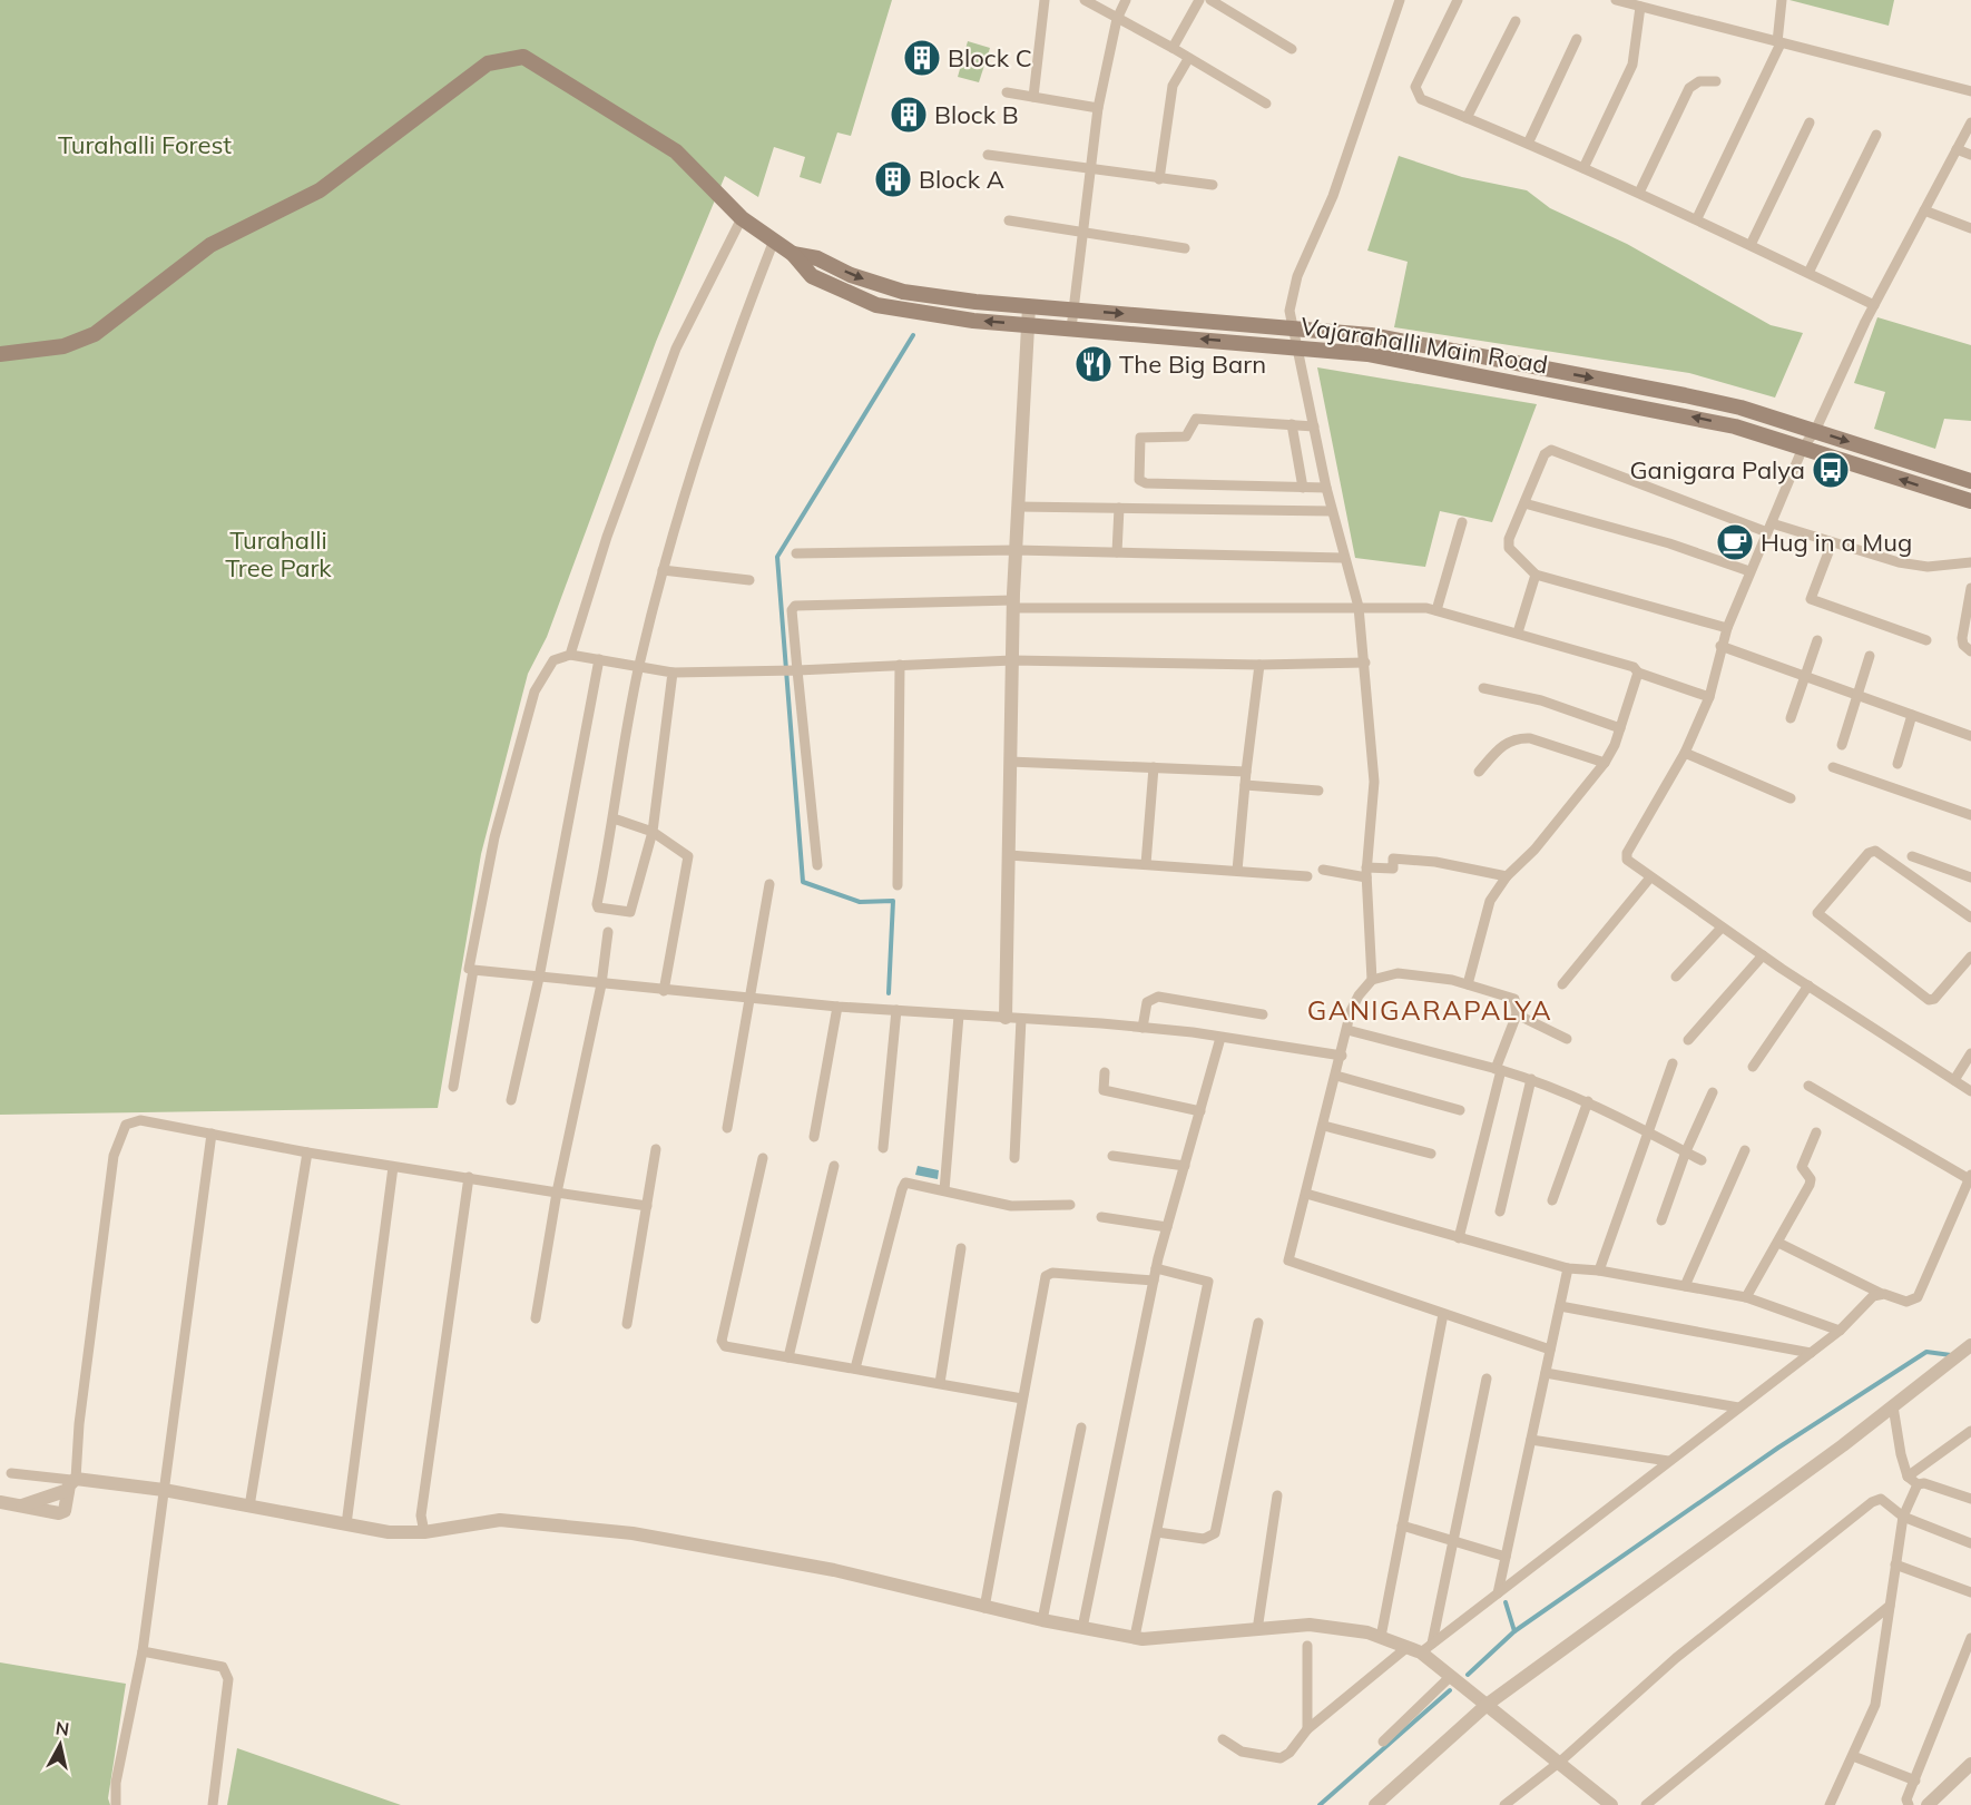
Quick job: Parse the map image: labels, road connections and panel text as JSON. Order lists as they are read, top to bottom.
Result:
{
  "streets": {
    "main road": ["Vajarahalli Main Road"]
  },
  "districts": ["GANIGARAPALYA"],
  "parks": ["Turahalli Forest", "Turahalli Tree Park"],
  "places": {
    "building": ["Block C", "Block B", "Block A"],
    "restaurant": ["The Big Barn"],
    "bus stop": ["Ganigara Palya"],
    "cafe": ["Hug in a Mug"]
  },
  "north": "top"
}
